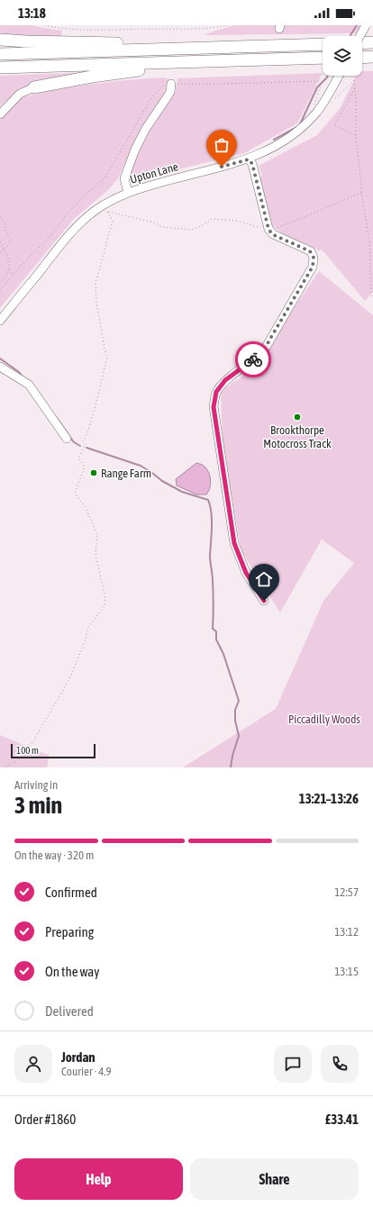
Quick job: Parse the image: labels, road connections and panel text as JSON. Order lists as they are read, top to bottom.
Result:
{
  "streets": {
    "street": ["Upton Lane"]
  },
  "parks": ["Piccadilly Woods"],
  "places": ["Brookthorpe Motocross Track", "Range Farm"],
  "scale_bar": "100 m",
  "page": {
    "status": "13:18",
    "scale": "100 m",
    "heading": ["3 min", "Arriving in", "13:21–13:26"],
    "panel": [
      "Jordan",
      "Courier · 4.9",
      "Order #1860",
      "£33.41"
    ],
    "bar": "On the way · 320 m",
    "list": [
      ["Confirmed", "12:57"],
      ["Preparing", "13:12"],
      ["On the way", "13:15"],
      "Delivered"
    ],
    "buttons": ["Help", "Share"]
  }
}
